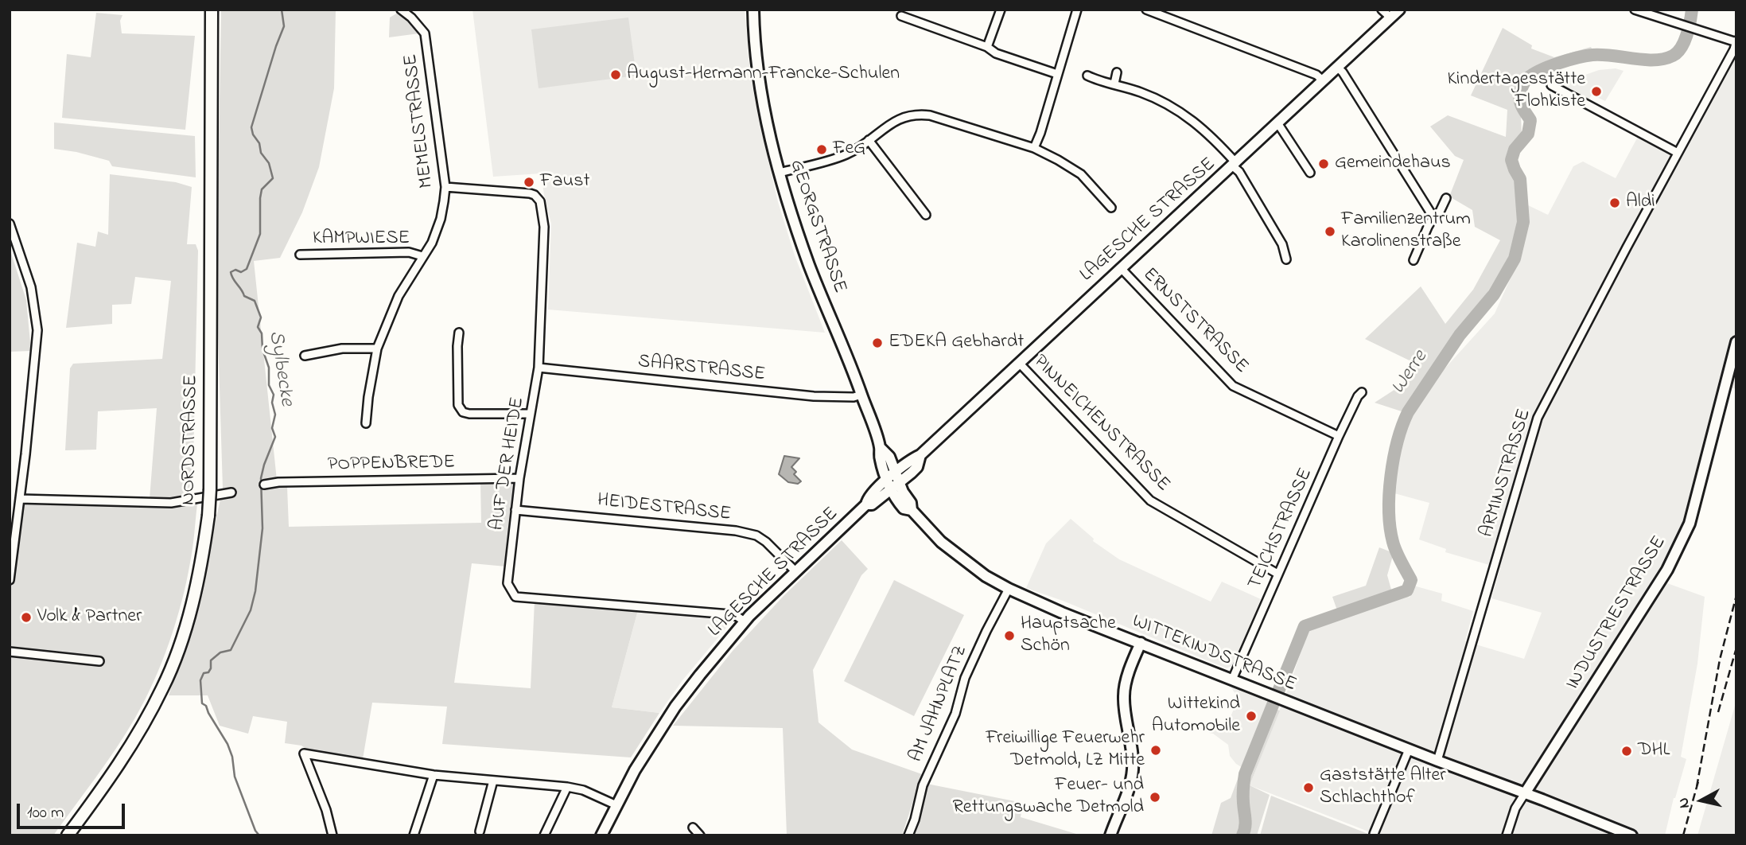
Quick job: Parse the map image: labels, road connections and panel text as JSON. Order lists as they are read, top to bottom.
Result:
{
  "streets": {
    "main road": ["NORDSTRASSE"],
    "street": [
      "MEMELSTRASSE",
      "LAGESCHE STRASSE",
      "GEORGSTRASSE",
      "KAMPWIESE",
      "ERNSTSTRASSE",
      "SAARSTRASSE",
      "PINNEICHENSTRASSE",
      "AUF DER HEIDE",
      "POPPENBREDE",
      "ARMINSTRASSE",
      "HEIDESTRASSE",
      "TEICHSTRASSE",
      "INDUSTRIESTRASSE",
      "WITTEKINDSTRASSE",
      "AM JAHNPLATZ"
    ]
  },
  "crossings": [
    ["MEMELSTRASSE", "KAMPWIESE"],
    ["MEMELSTRASSE", "AUF DER HEIDE"],
    ["LAGESCHE STRASSE", "GEORGSTRASSE"],
    ["LAGESCHE STRASSE", "ERNSTSTRASSE"],
    ["LAGESCHE STRASSE", "PINNEICHENSTRASSE"],
    ["LAGESCHE STRASSE", "AUF DER HEIDE"],
    ["LAGESCHE STRASSE", "HEIDESTRASSE"],
    ["LAGESCHE STRASSE", "WITTEKINDSTRASSE"],
    ["GEORGSTRASSE", "SAARSTRASSE"],
    ["GEORGSTRASSE", "WITTEKINDSTRASSE"],
    ["ERNSTSTRASSE", "TEICHSTRASSE"],
    ["SAARSTRASSE", "AUF DER HEIDE"],
    ["PINNEICHENSTRASSE", "TEICHSTRASSE"],
    ["AUF DER HEIDE", "POPPENBREDE"],
    ["AUF DER HEIDE", "HEIDESTRASSE"],
    ["ARMINSTRASSE", "WITTEKINDSTRASSE"],
    ["TEICHSTRASSE", "WITTEKINDSTRASSE"],
    ["INDUSTRIESTRASSE", "WITTEKINDSTRASSE"],
    ["WITTEKINDSTRASSE", "AM JAHNPLATZ"]
  ],
  "water": ["Sylbecke", "Werre"],
  "places": [
    "August-Hermann-Francke-Schulen",
    "Kindertagesstätte Flohkiste",
    "FeG",
    "Gemeindehaus",
    "Faust",
    "Aldi",
    "Familienzentrum Karolinenstraße",
    "EDEKA Gebhardt",
    "Volk & Partner",
    "Hauptsache Schön",
    "Wittekind Automobile",
    "Freiwillige Feuerwehr Detmold, LZ Mitte",
    "DHL",
    "Gaststätte Alter Schlachthof",
    "Feuer- und Rettungswache Detmold"
  ],
  "scale_bar": "100 m",
  "north": "left"
}
